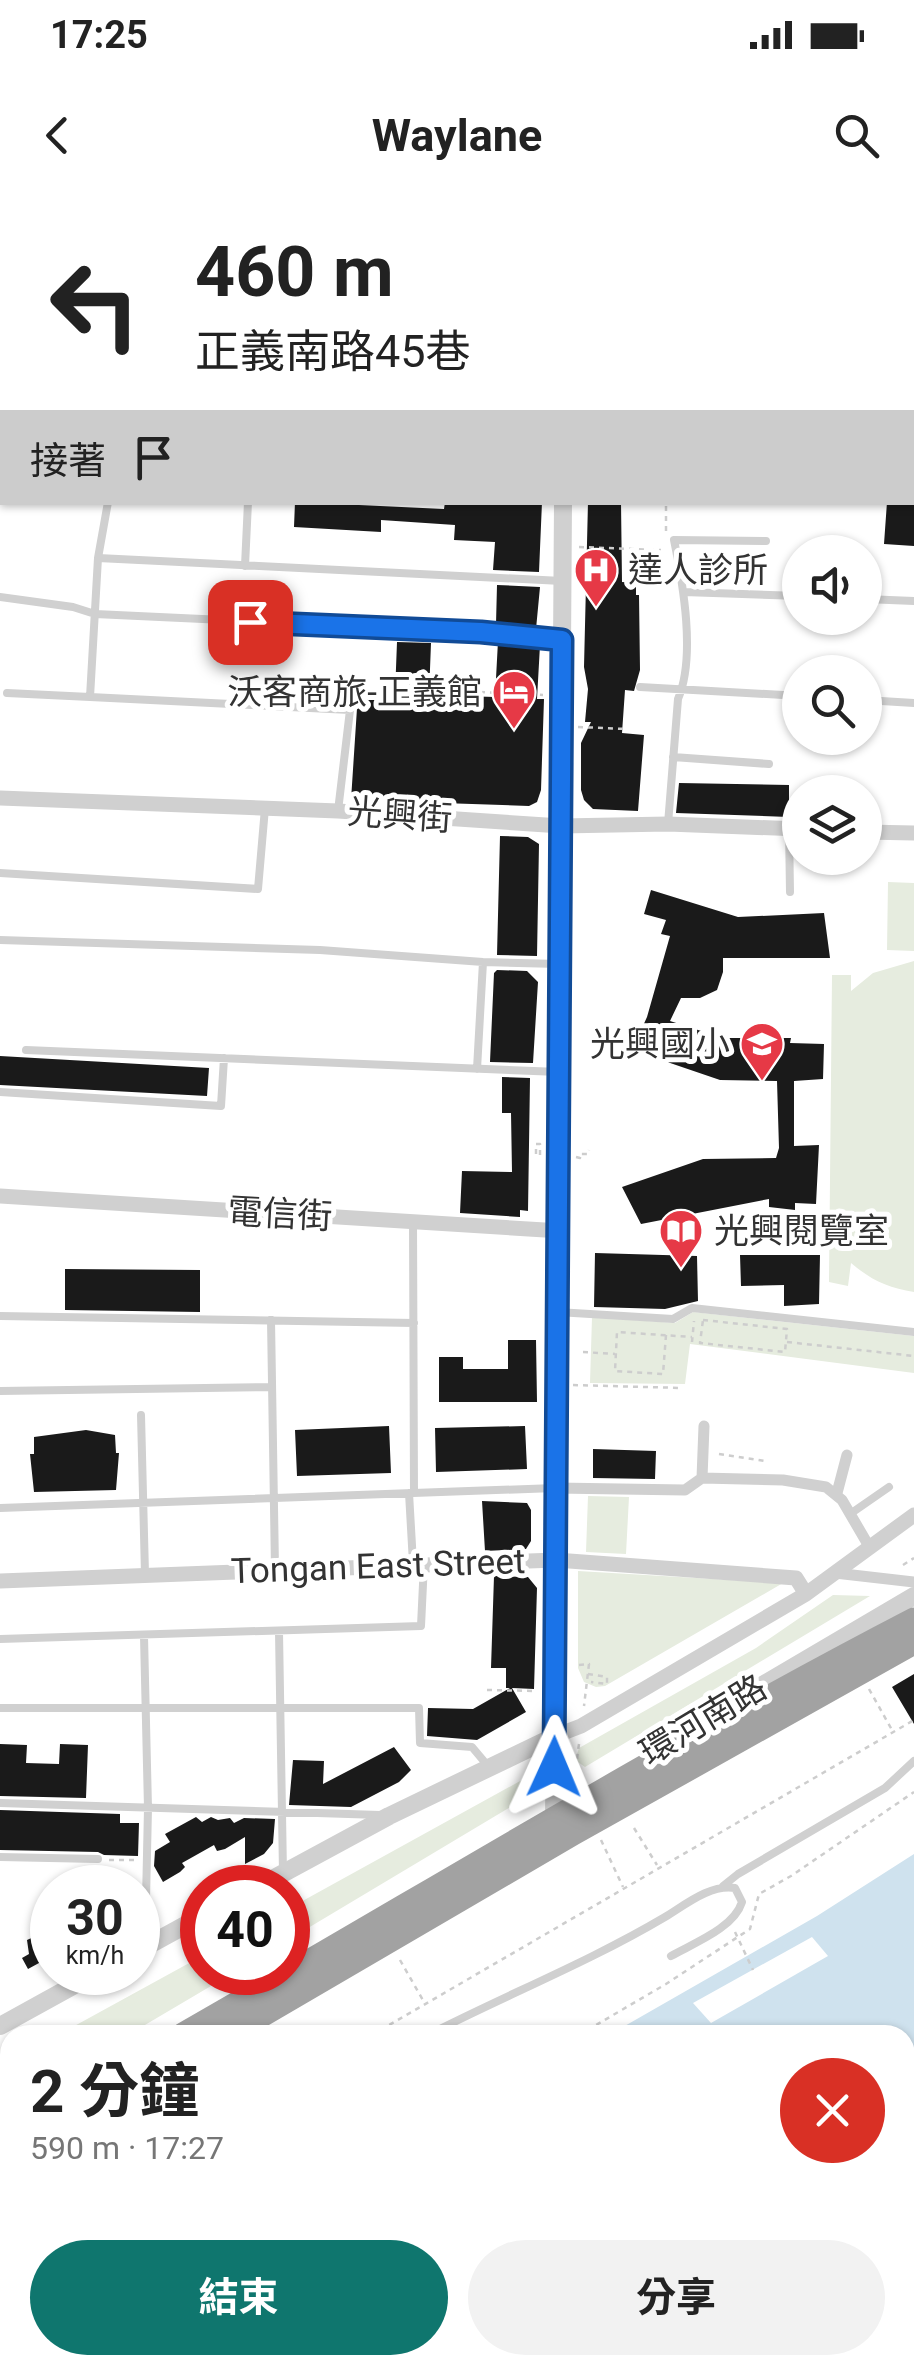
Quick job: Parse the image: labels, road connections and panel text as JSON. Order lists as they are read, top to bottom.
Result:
{
  "streets": {
    "street": [
      "光興街",
      "電信街",
      "Tongan East Street",
      "環河南路"
    ]
  },
  "places": {
    "hospital": ["達人診所"],
    "hotel": ["沃客商旅-正義館"],
    "school or university": ["光興國小"],
    "library": ["光興閱覽室"]
  },
  "page": {
    "status": "17:25",
    "header": "Waylane",
    "turn": ["460 m", "正義南路45巷"],
    "then": "接著",
    "speed": "30 km/h",
    "limit": "40",
    "heading": ["2 分鐘", "590 m · 17:27"],
    "buttons": ["結束", "分享"]
  }
}
